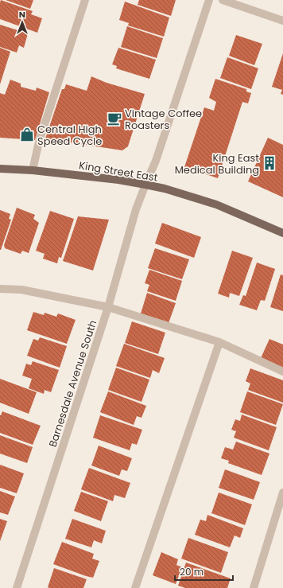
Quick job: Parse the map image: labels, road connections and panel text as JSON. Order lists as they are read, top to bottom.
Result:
{
  "streets": {
    "main road": ["King Street East"],
    "street": ["Barnesdale Avenue South"]
  },
  "crossings": [
    ["King Street East", "Barnesdale Avenue South"]
  ],
  "places": {
    "cafe": ["Vintage Coffee Roasters"],
    "shop": ["Central High Speed Cycle"],
    "building": ["King East Medical Building"]
  },
  "scale_bar": "20 m",
  "north": "top"
}
